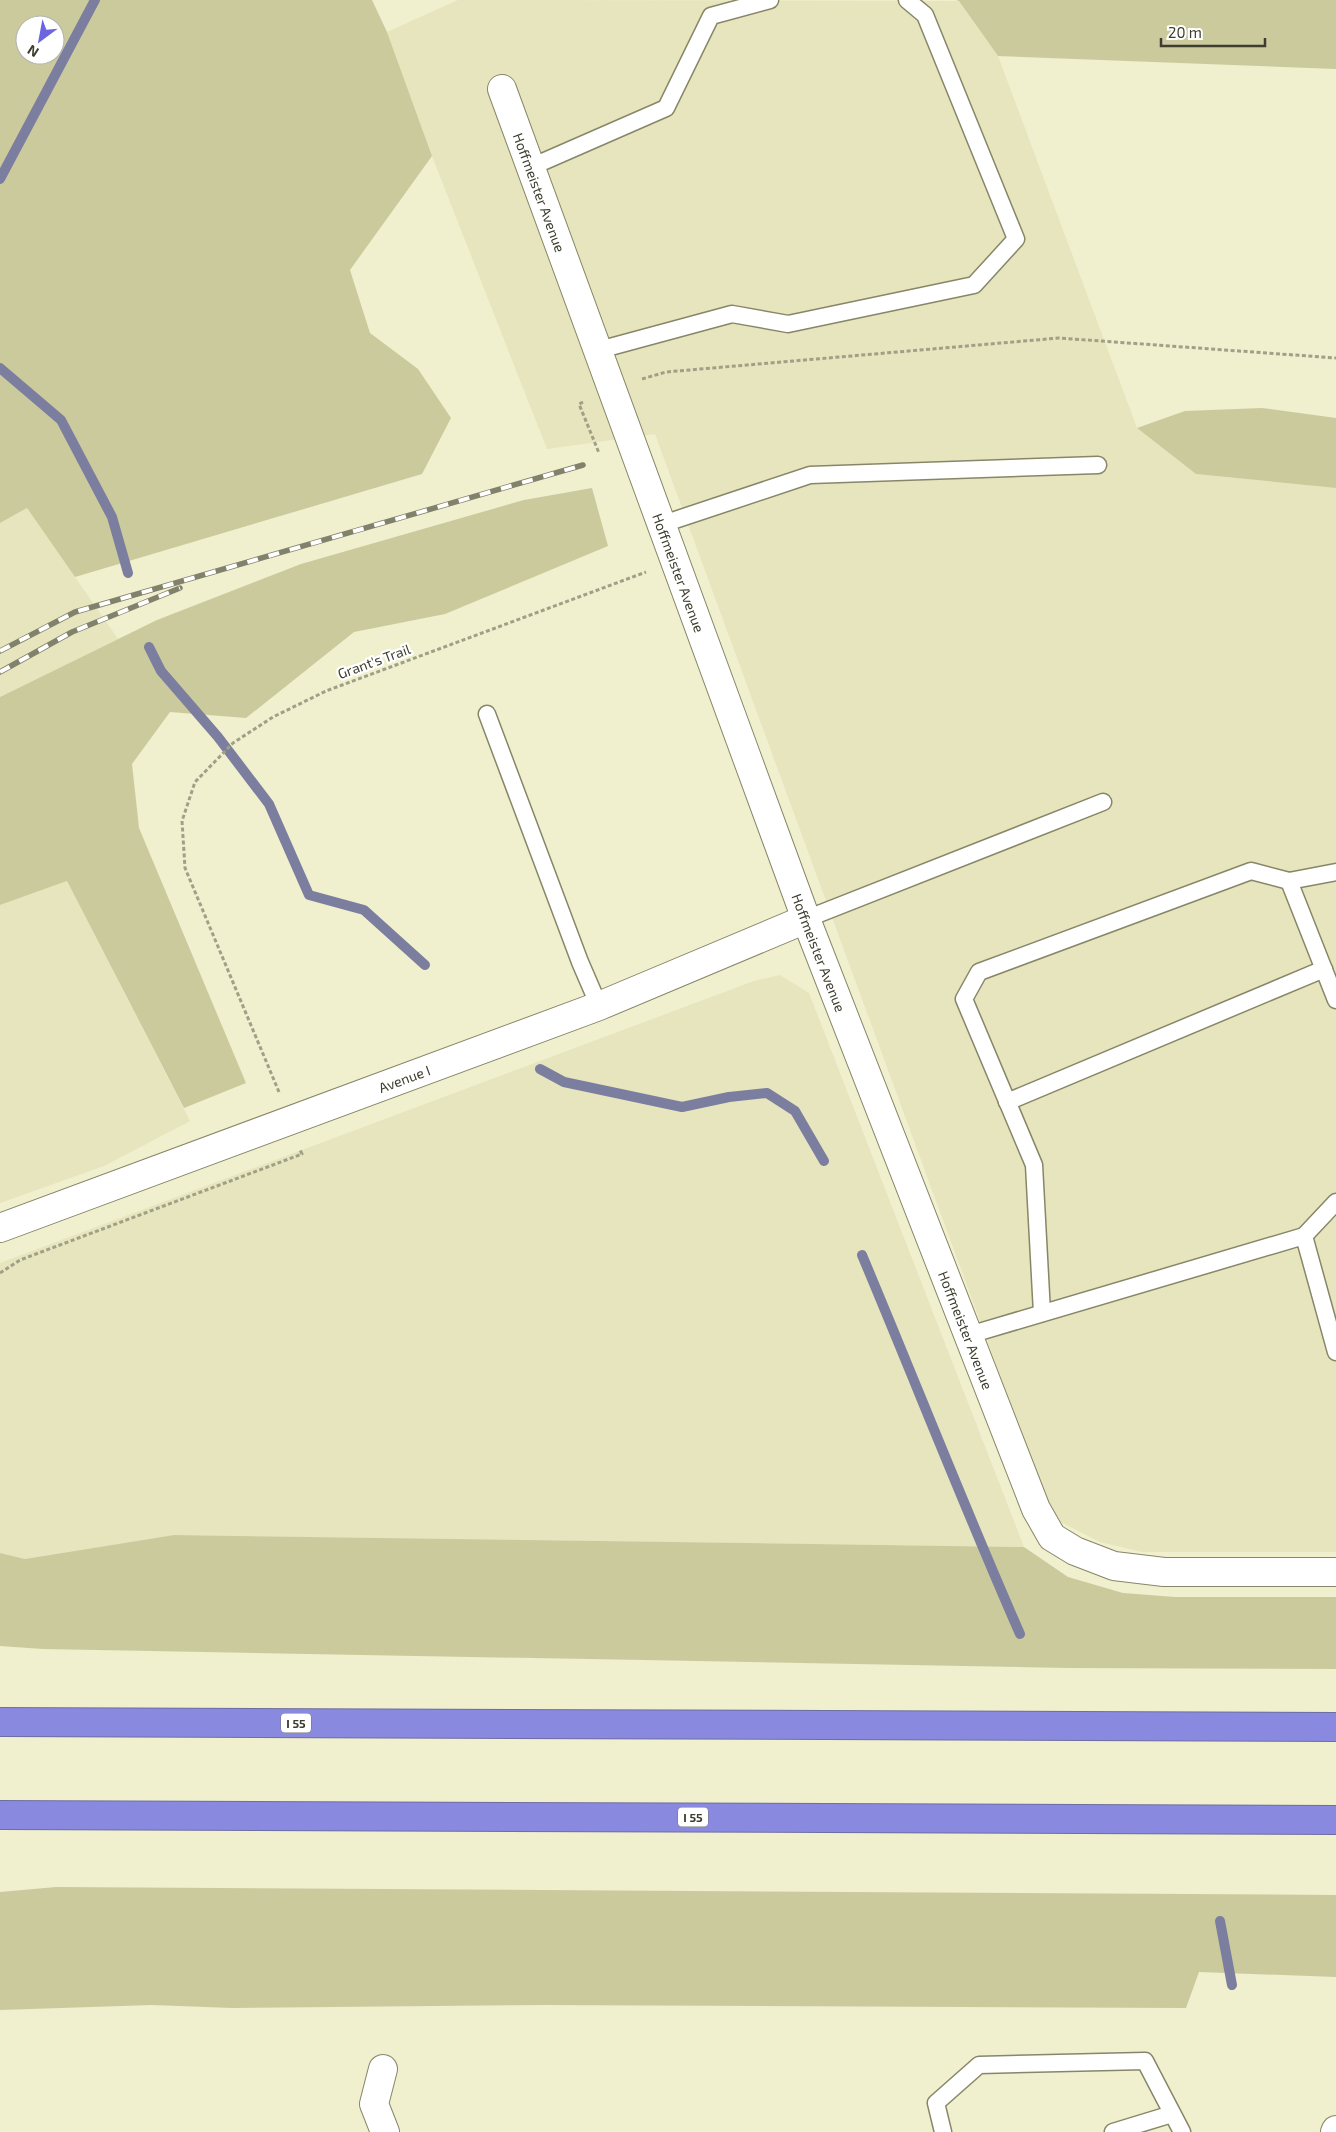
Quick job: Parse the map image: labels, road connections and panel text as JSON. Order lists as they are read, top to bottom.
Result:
{
  "streets": {
    "highway": ["I 55"],
    "street": ["Hoffmeister Avenue", "Avenue I"],
    "path": ["Grant's Trail"]
  },
  "crossings": [
    ["Hoffmeister Avenue", "Avenue I"]
  ],
  "scale_bar": "20 m",
  "north": "bottom left"
}
